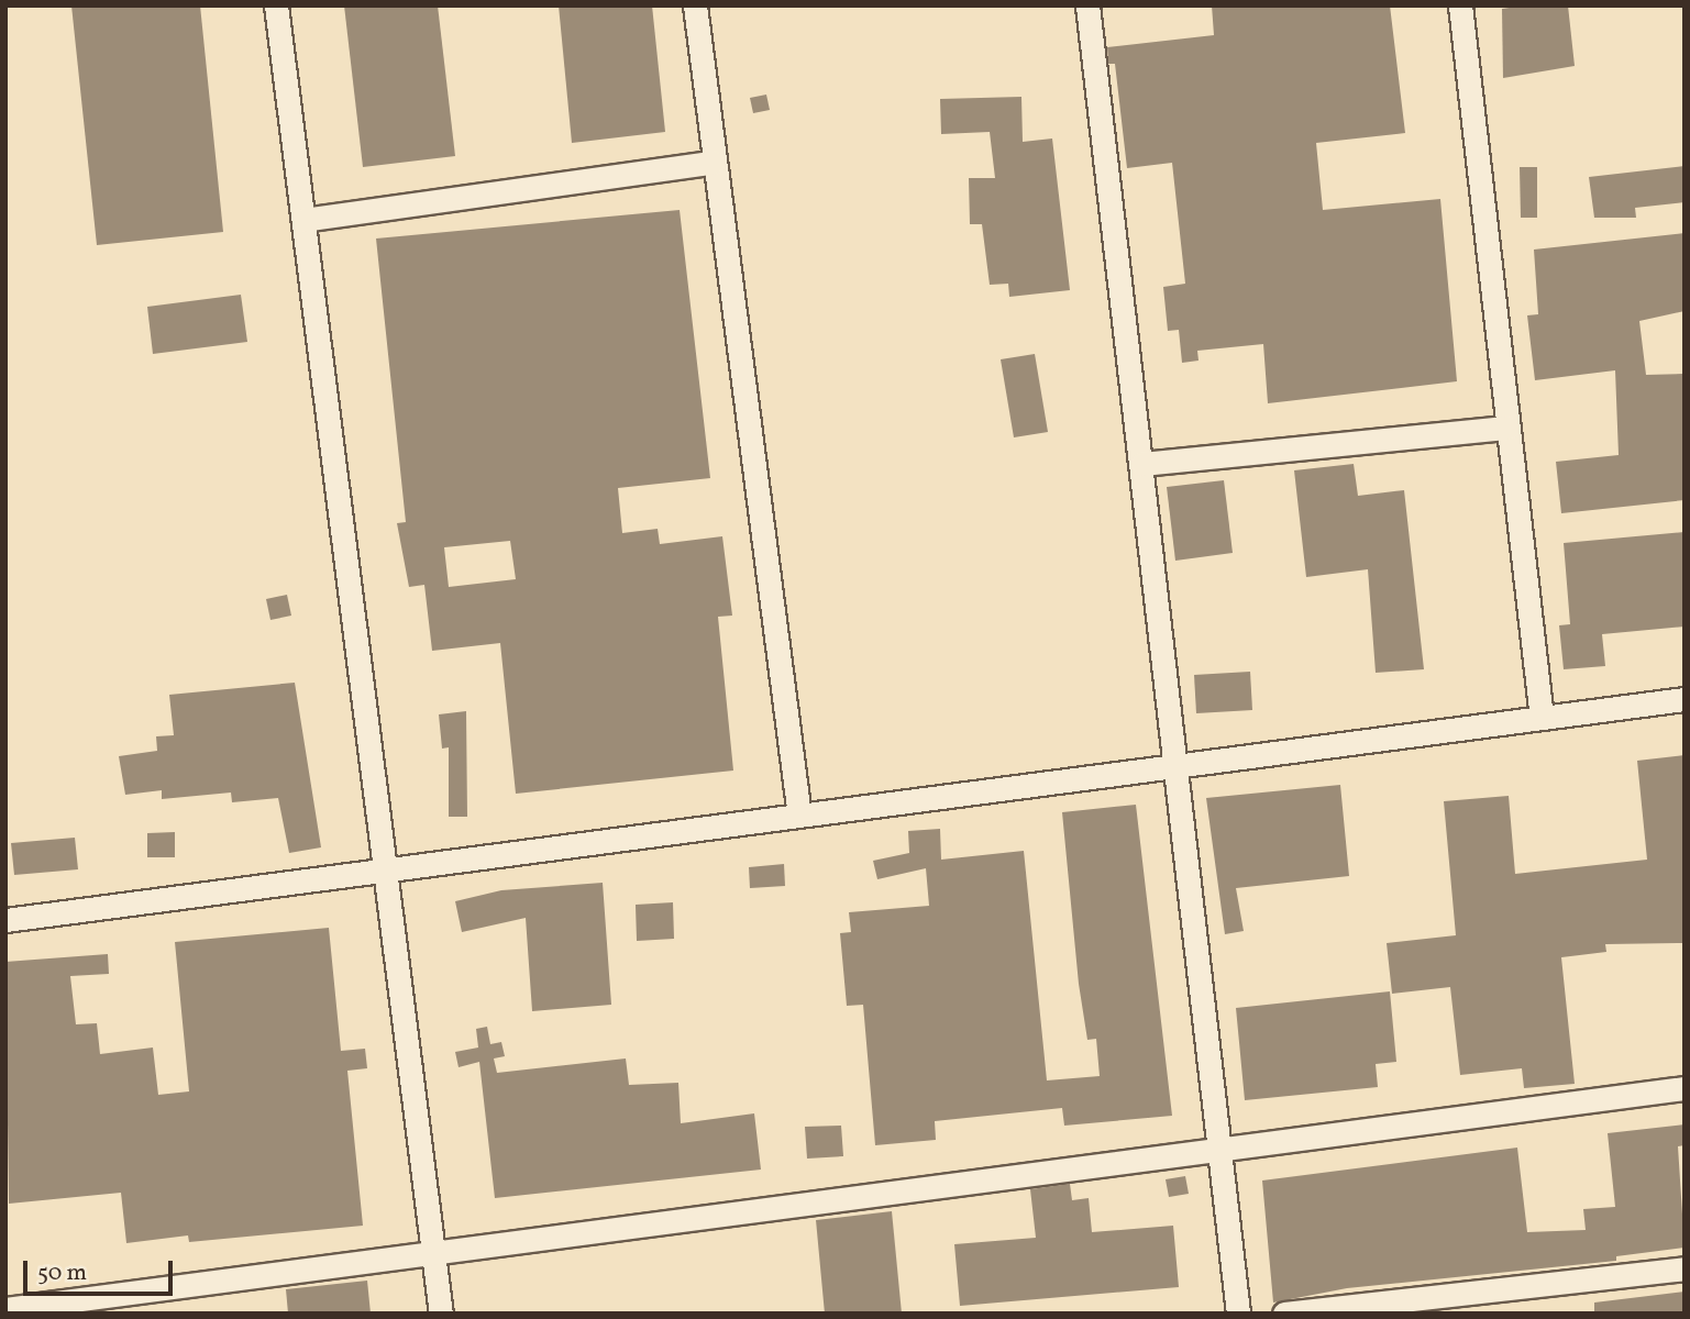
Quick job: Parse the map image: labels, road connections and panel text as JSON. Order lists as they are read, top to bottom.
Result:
{
  "scale_bar": "50 m"
}
